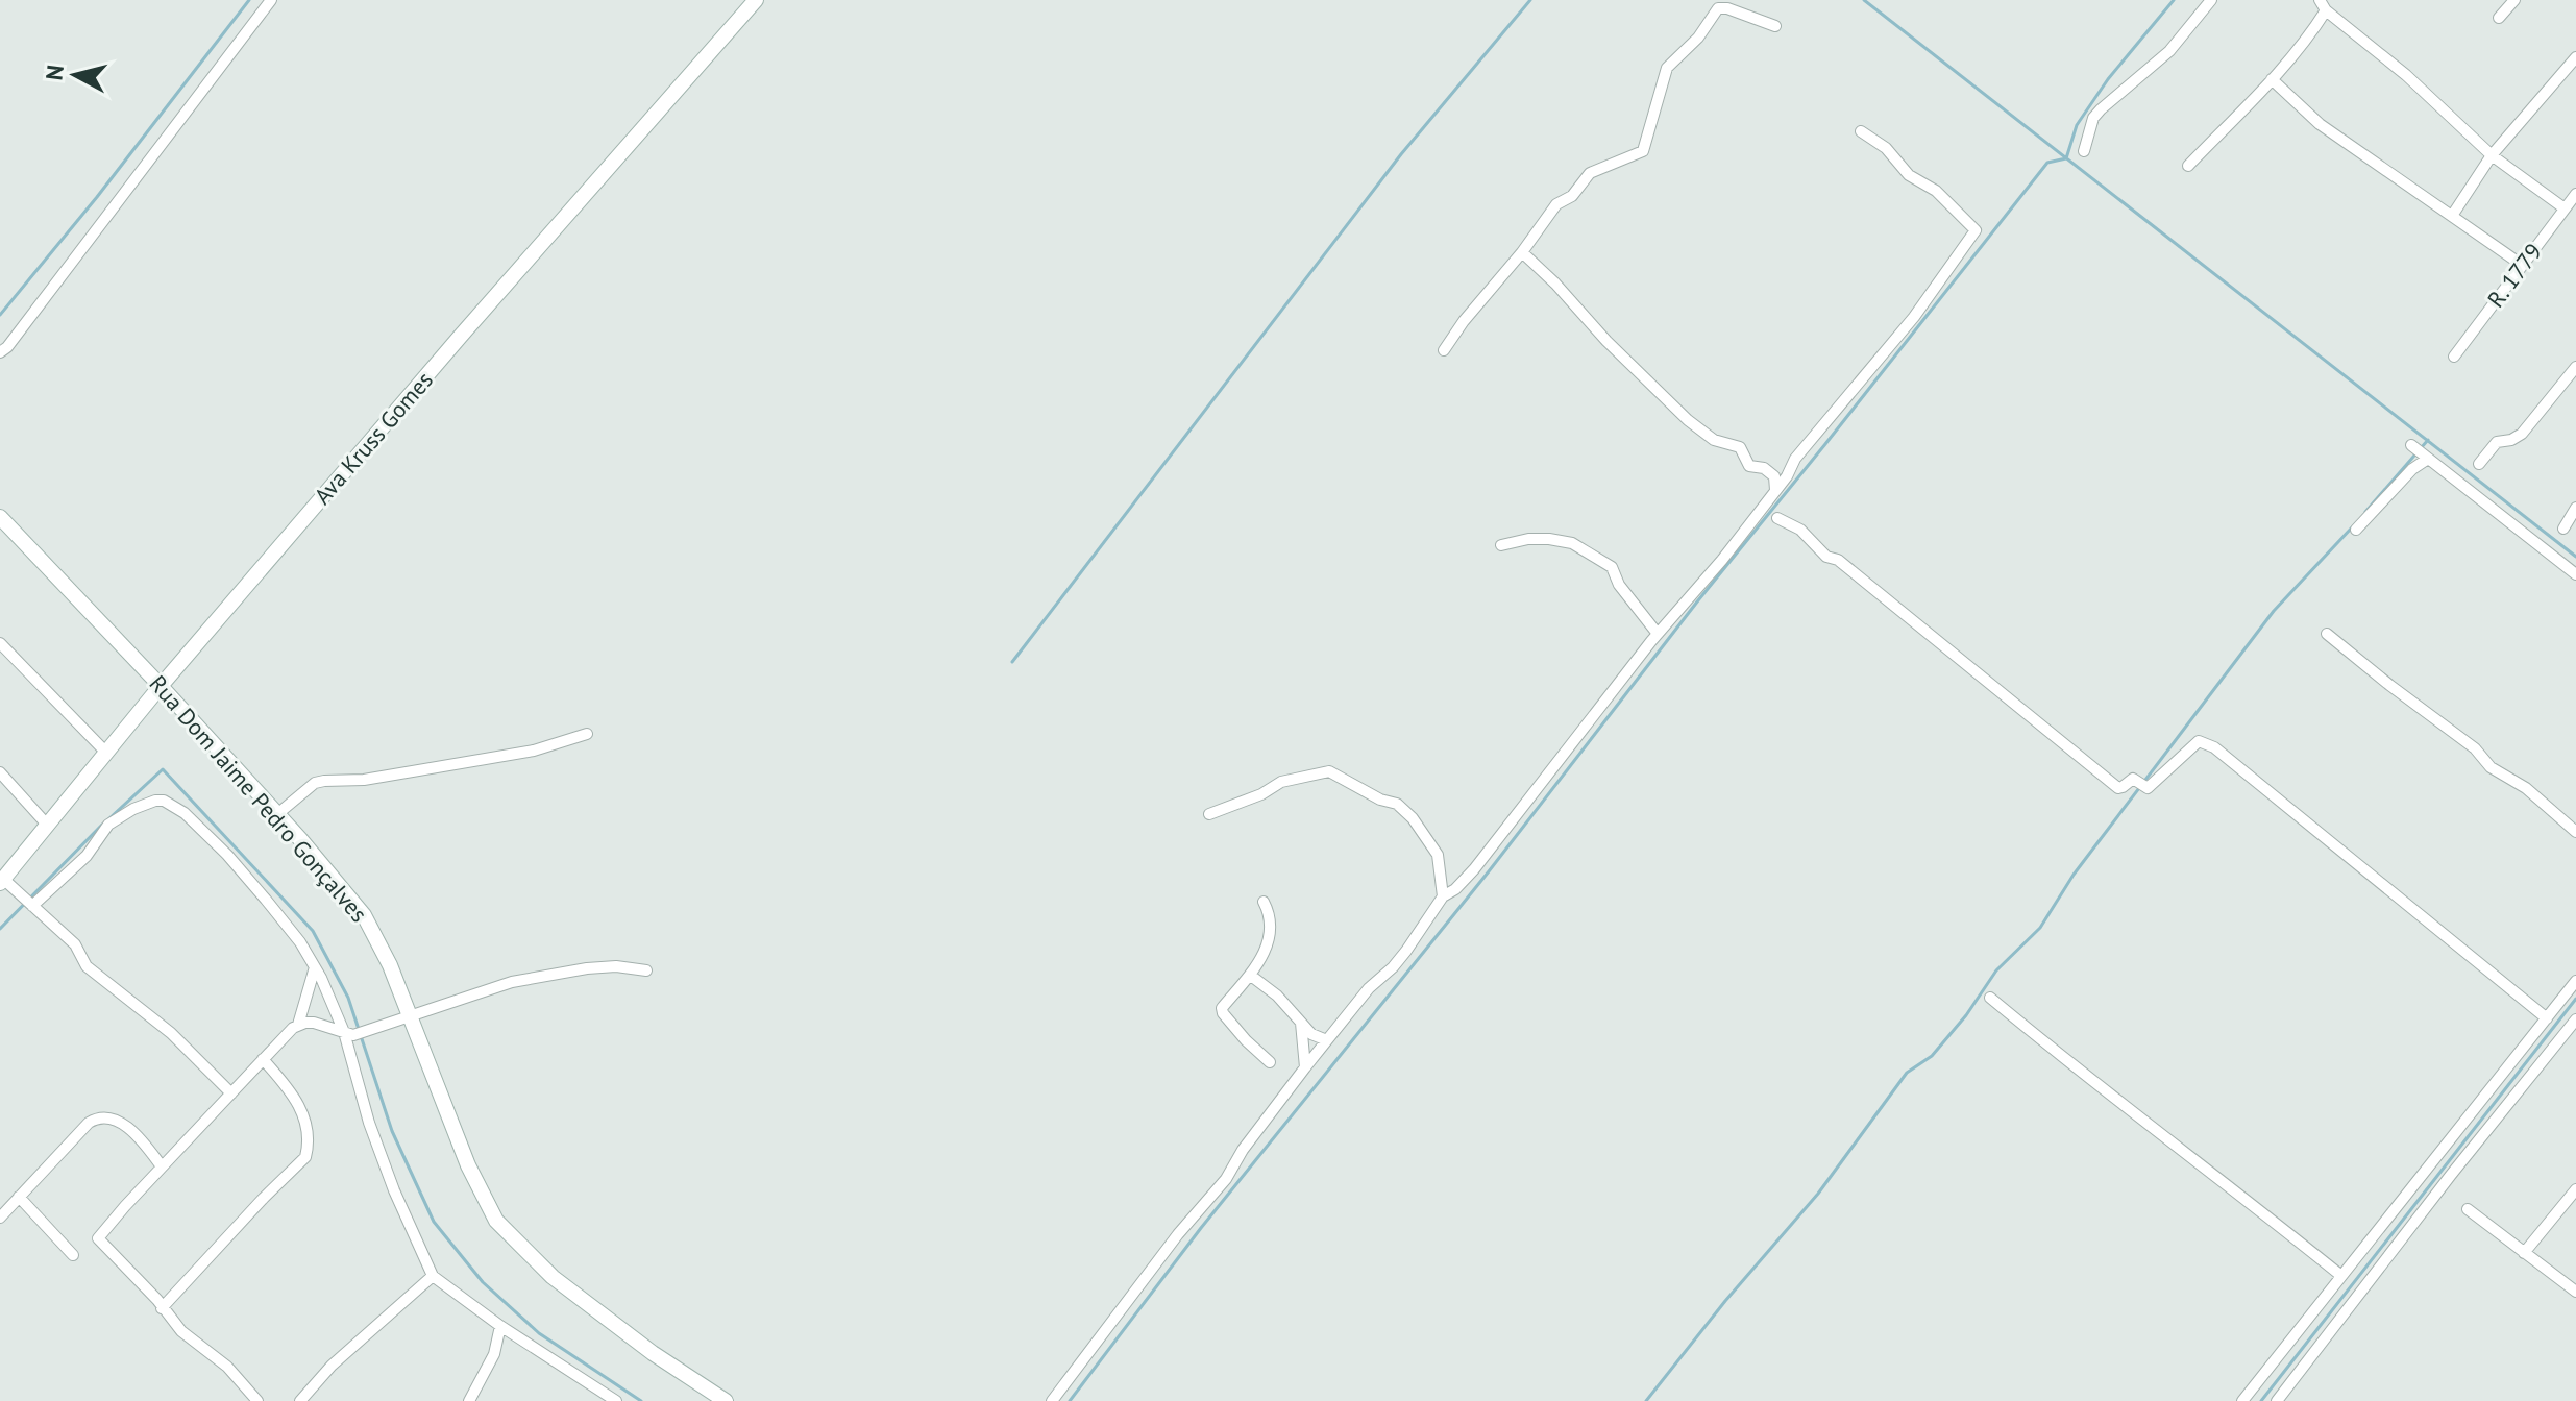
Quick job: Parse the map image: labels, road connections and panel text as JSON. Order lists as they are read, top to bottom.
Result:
{
  "streets": {
    "main road": ["Ava Kruss Gomes", "Rua Dom Jaime Pedro Gonçalves"],
    "street": ["R. 1779"]
  },
  "crossings": [
    ["Ava Kruss Gomes", "Rua Dom Jaime Pedro Gonçalves"]
  ],
  "north": "left"
}
